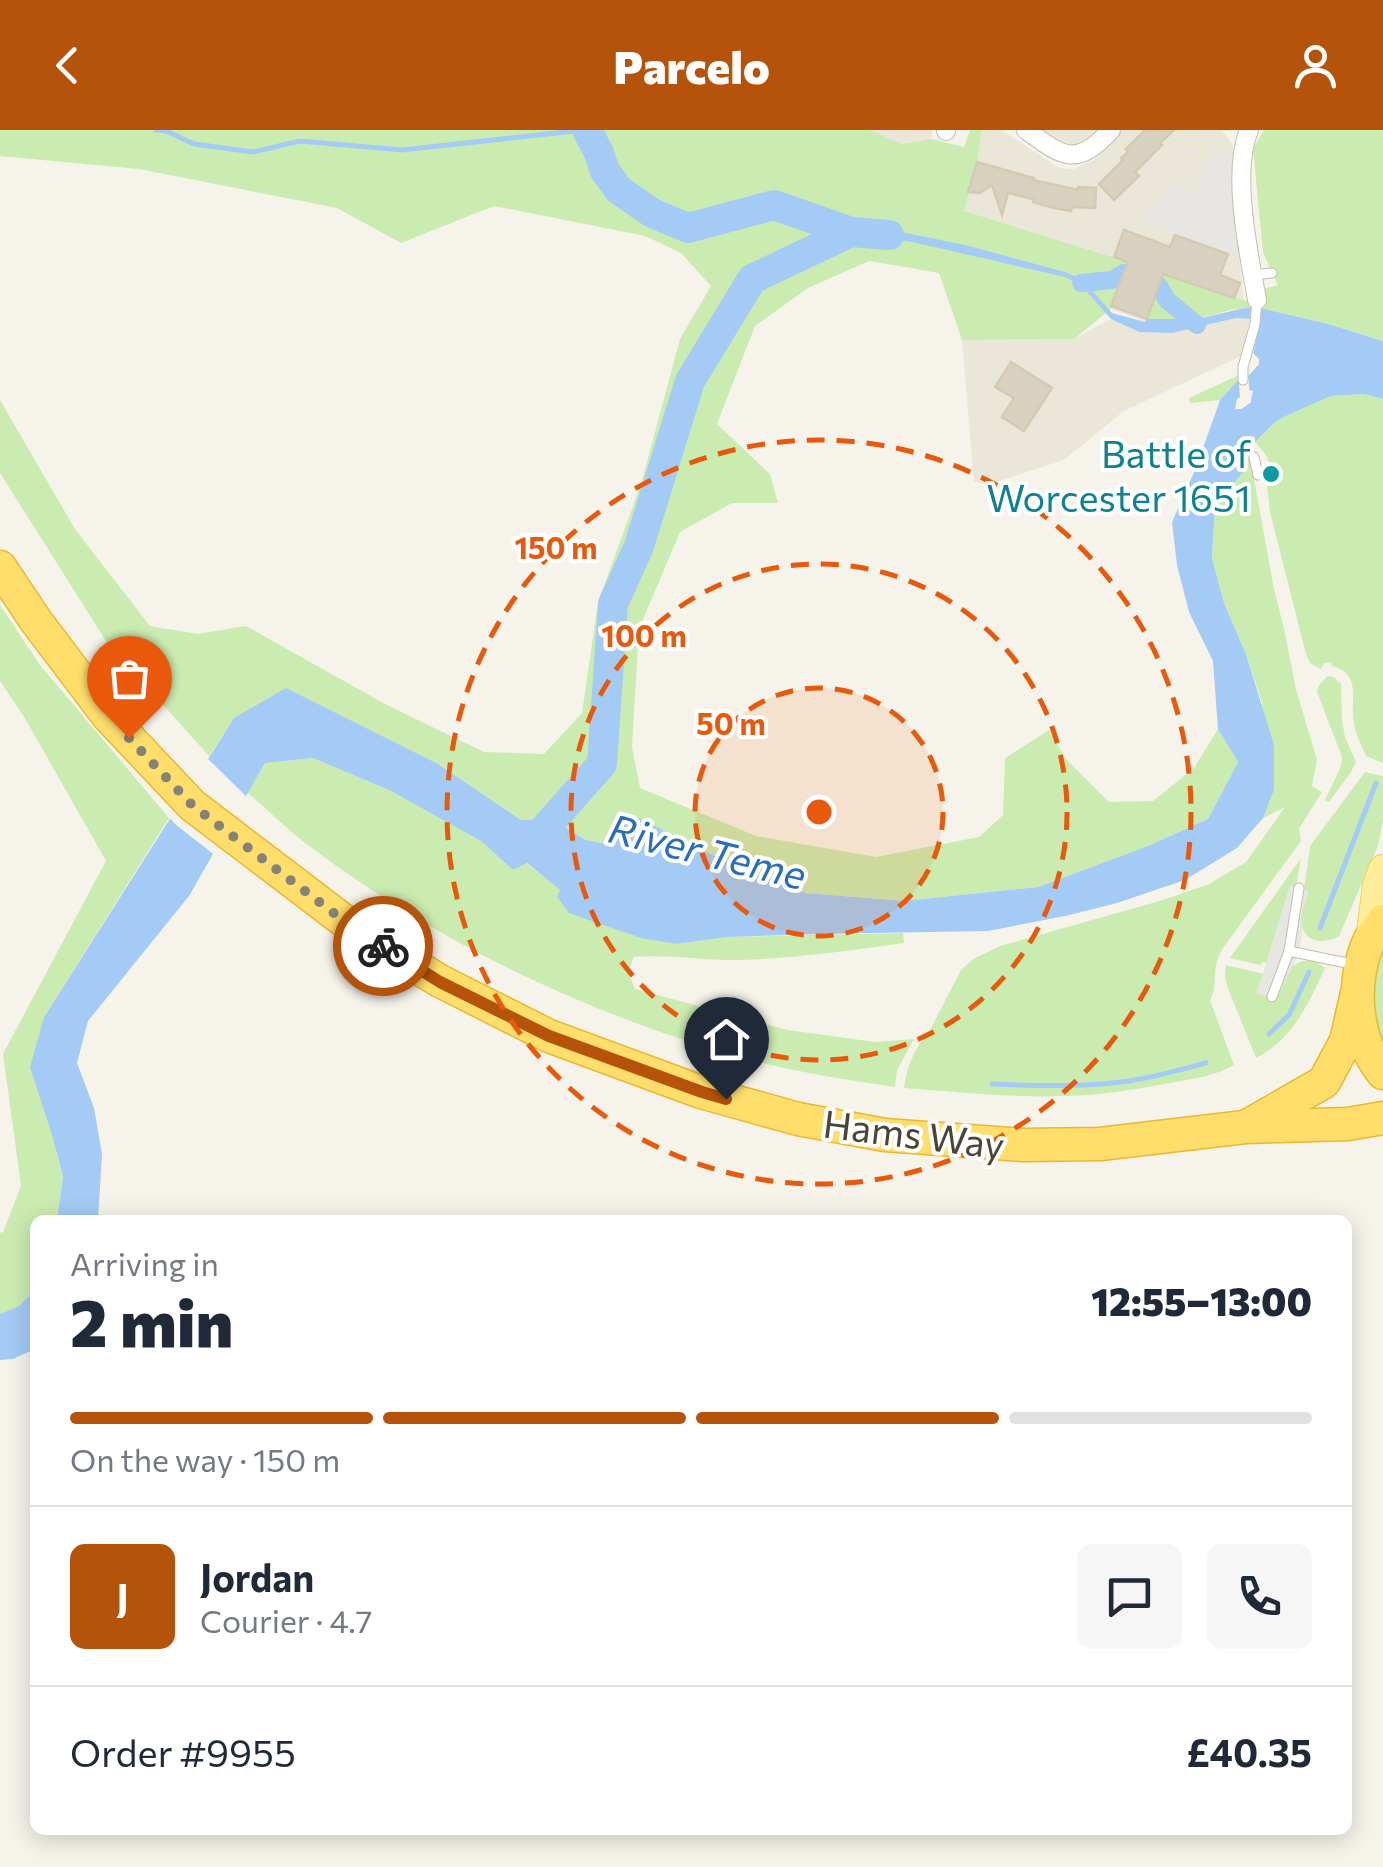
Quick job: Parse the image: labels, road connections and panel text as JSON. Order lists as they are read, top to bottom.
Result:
{
  "streets": {
    "highway": ["Hams Way"]
  },
  "water": ["River Teme"],
  "places": ["Battle of Worcester 1651"],
  "page": {
    "header": "Parcelo",
    "heading": ["2 min", "Arriving in", "12:55–13:00"],
    "panel": [
      "Jordan",
      "Courier · 4.7",
      "Order #9955",
      "£40.35"
    ],
    "bar": "On the way · 150 m",
    "round": "J"
  },
  "rings": ["150 m", "100 m", "50 m"]
}
